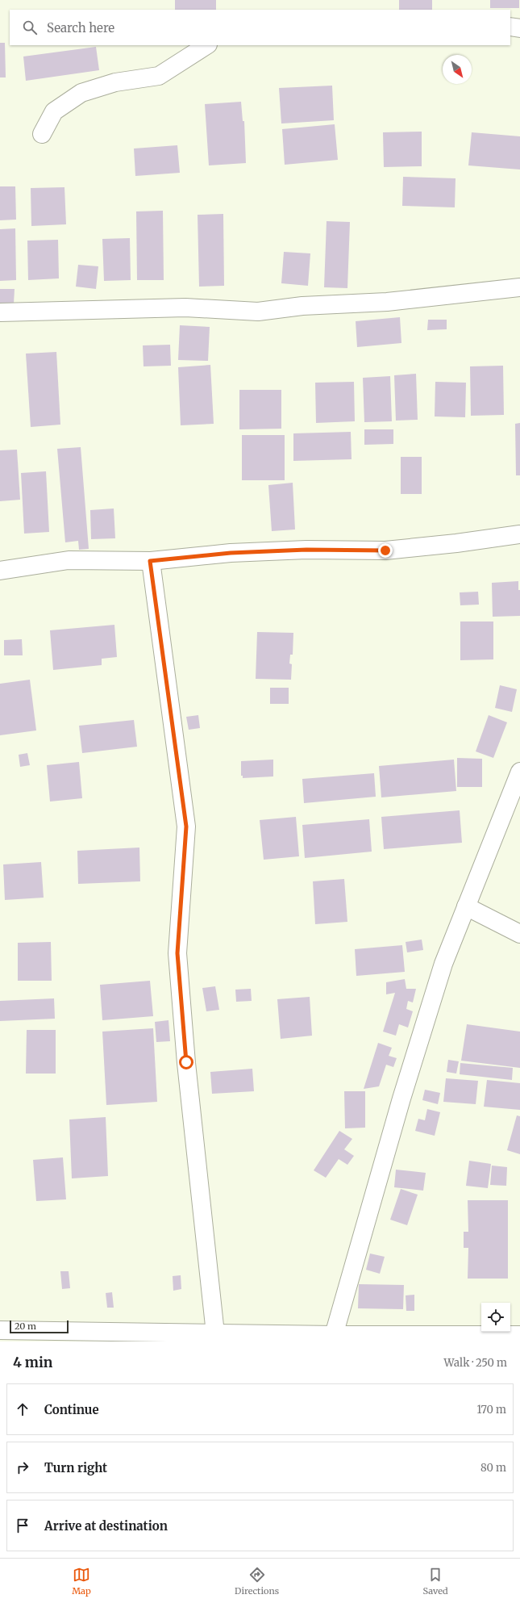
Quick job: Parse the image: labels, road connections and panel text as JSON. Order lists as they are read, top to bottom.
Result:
{
  "scale_bar": "20 m",
  "north": "bottom right",
  "page": {
    "search": "Search here",
    "scale": "20 m",
    "heading": ["4 min", "Walk · 250 m"],
    "list": [
      ["Continue", "170 m"],
      ["Turn right", "80 m"],
      "Arrive at destination"
    ],
    "nav": ["Map", "Directions", "Saved"]
  }
}
